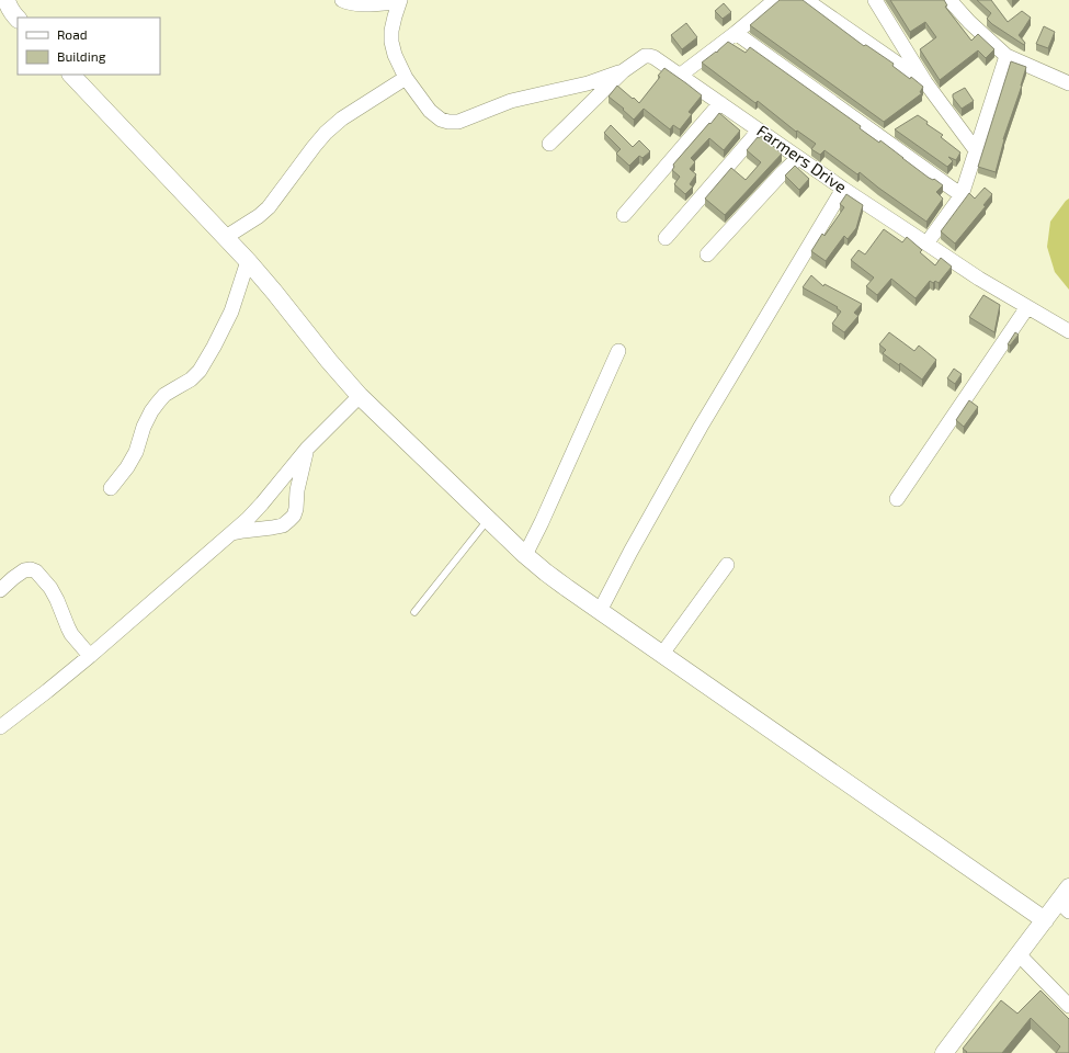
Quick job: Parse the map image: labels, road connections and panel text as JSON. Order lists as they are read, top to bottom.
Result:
{
  "streets": {
    "street": ["Farmers Drive"]
  },
  "legend": ["Road", "Building"]
}
